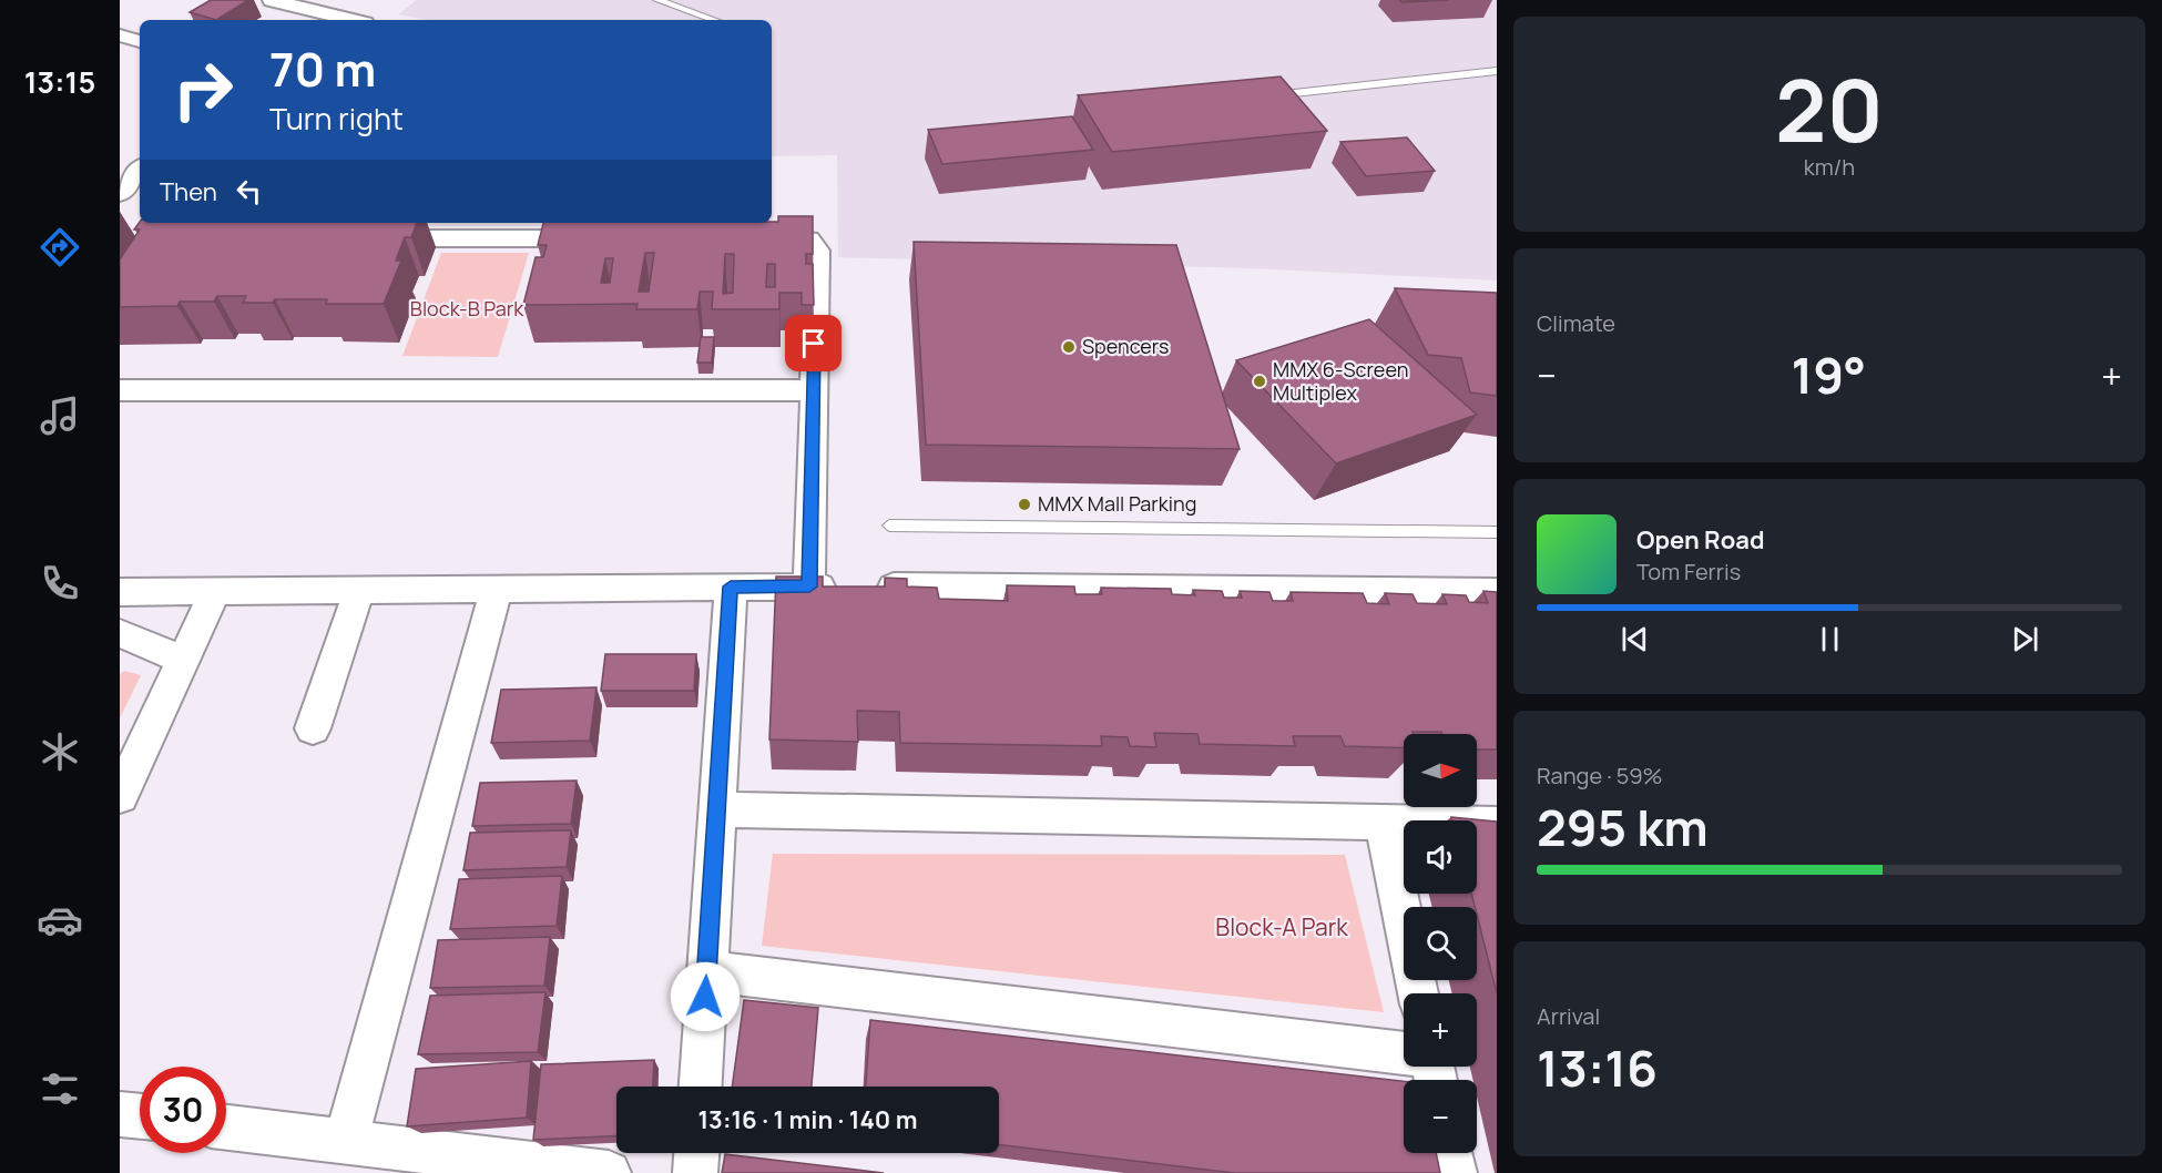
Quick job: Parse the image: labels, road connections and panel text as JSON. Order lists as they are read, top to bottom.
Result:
{
  "parks": ["Block-B Park", "Block-A Park"],
  "places": ["Spencers", "MMX 6-Screen Multiplex", "MMX Mall Parking"],
  "north": "right",
  "page": {
    "tabs": "13:15",
    "tile": [
      ["20", "km/h"],
      "Climate",
      ["Range · 59%", "295 km"],
      ["Arrival", "13:16"]
    ],
    "turn": ["70 m", "Turn right"],
    "then": "Then",
    "heat": ["−", "19°", "+"],
    "song": ["Open Road", "Tom Ferris"],
    "map_buttons": ["+", "−"],
    "limit": "30",
    "trip": "13:16 · 1 min · 140 m"
  }
}
